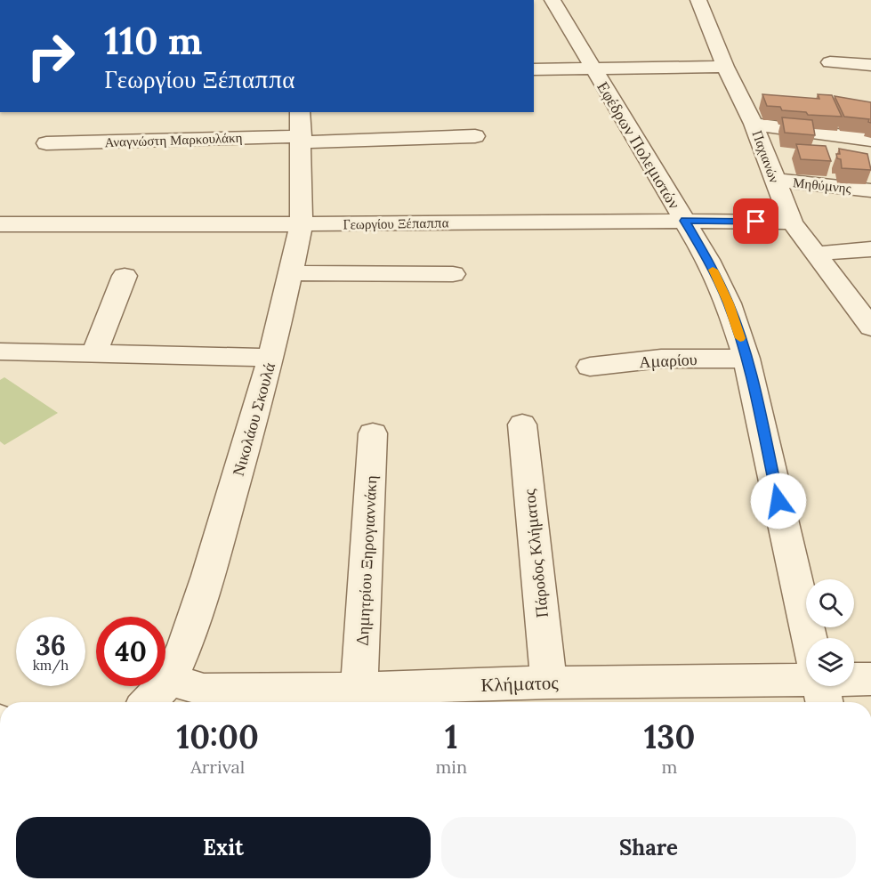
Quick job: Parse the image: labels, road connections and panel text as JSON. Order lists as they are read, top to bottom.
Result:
{
  "streets": {
    "street": [
      "Αναγνώστη Μαρκουλάκη",
      "Εφέδρων Πολεμιστών",
      "Παχιανών",
      "Μηθύμνης",
      "Γεωργίου Ξέπαππα",
      "Αμαρίου",
      "Νικολάου Σκουλά",
      "Πάροδος Κλήματος",
      "Δημητρίου Ξηρογιαννάκη",
      "Κλήματος"
    ]
  },
  "crossings": [
    ["Αναγνώστη Μαρκουλάκη", "Νικολάου Σκουλά"],
    ["Εφέδρων Πολεμιστών", "Γεωργίου Ξέπαππα"],
    ["Εφέδρων Πολεμιστών", "Αμαρίου"],
    ["Παχιανών", "Μηθύμνης"],
    ["Παχιανών", "Γεωργίου Ξέπαππα"],
    ["Γεωργίου Ξέπαππα", "Νικολάου Σκουλά"],
    ["Νικολάου Σκουλά", "Κλήματος"],
    ["Πάροδος Κλήματος", "Κλήματος"],
    ["Δημητρίου Ξηρογιαννάκη", "Κλήματος"]
  ],
  "page": {
    "turn": ["110 m", "Γεωργίου Ξέπαππα"],
    "speed": "36 km/h",
    "limit": "40",
    "eta": [
      "10:00",
      "Arrival",
      "1",
      "min",
      "130",
      "m"
    ],
    "buttons": ["Exit", "Share"]
  }
}
